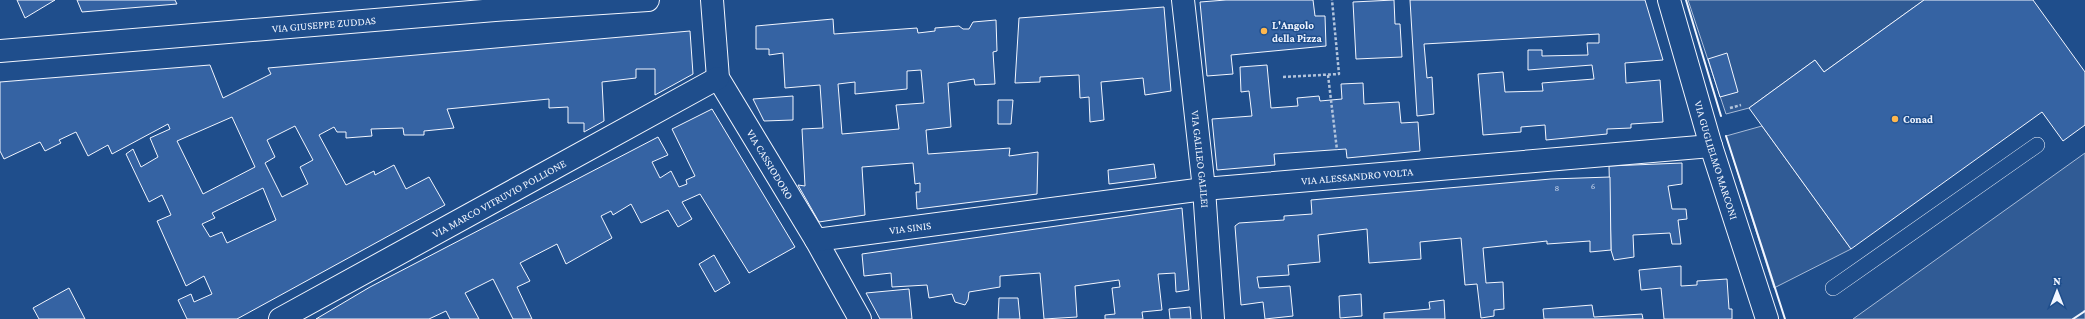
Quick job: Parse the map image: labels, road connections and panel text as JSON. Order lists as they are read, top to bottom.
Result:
{
  "streets": {
    "street": [
      "VIA GIUSEPPE ZUDDAS",
      "VIA GALILEO GALILEI",
      "VIA GUGLIELMO MARCONI",
      "VIA CASSIODORO",
      "VIA ALESSANDRO VOLTA",
      "VIA MARCO VITRUVIO POLLIONE",
      "VIA SINIS"
    ]
  },
  "crossings": [
    ["VIA GALILEO GALILEI", "VIA ALESSANDRO VOLTA"],
    ["VIA GUGLIELMO MARCONI", "VIA ALESSANDRO VOLTA"],
    ["VIA CASSIODORO", "VIA MARCO VITRUVIO POLLIONE"],
    ["VIA CASSIODORO", "VIA SINIS"],
    ["VIA ALESSANDRO VOLTA", "VIA SINIS"]
  ],
  "places": ["L'Angolo della Pizza", "Conad"],
  "house_numbers": ["6", "8"],
  "north": "top"
}
